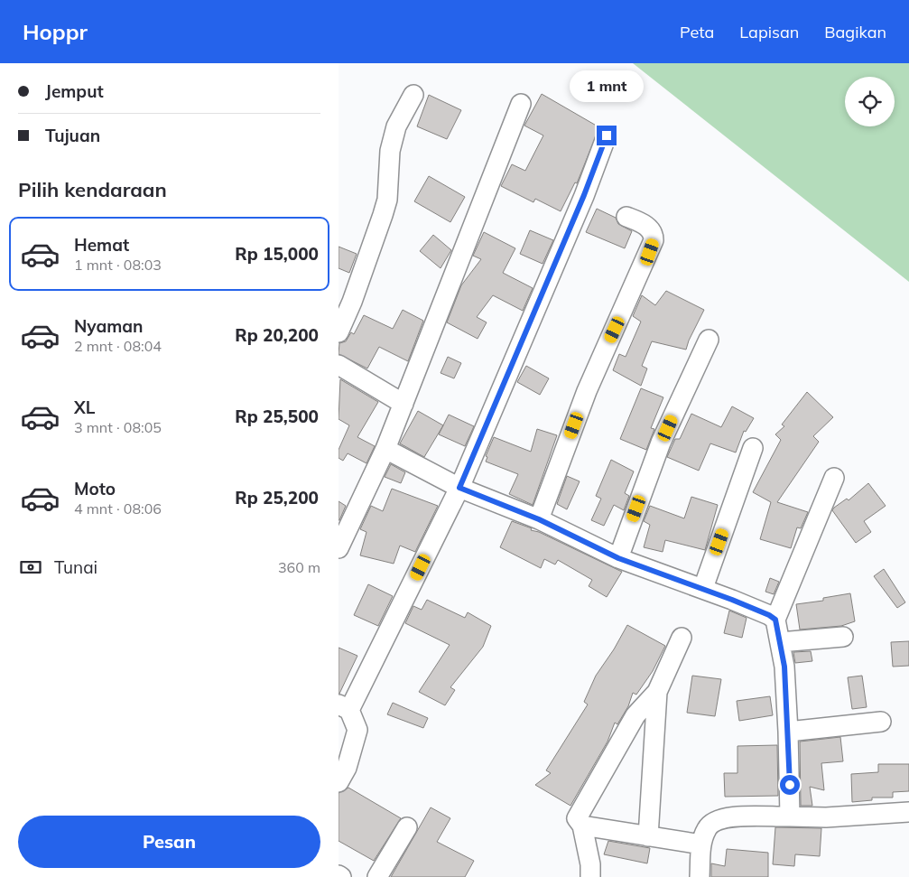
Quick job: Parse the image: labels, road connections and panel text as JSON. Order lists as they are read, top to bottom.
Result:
{
  "page": {
    "header": "Hoppr",
    "nav": ["Peta", "Lapisan", "Bagikan"],
    "banner": ["Jemput", "Tujuan"],
    "bubble": "1 mnt",
    "heading": "Pilih kendaraan",
    "list": [
      {
        "name": "Hemat",
        "note": "1 mnt · 08:03",
        "value": "Rp 15,000"
      },
      {
        "name": "Nyaman",
        "note": "2 mnt · 08:04",
        "value": "Rp 20,200"
      },
      {
        "name": "XL",
        "note": "3 mnt · 08:05",
        "value": "Rp 25,500"
      },
      {
        "name": "Moto",
        "note": "4 mnt · 08:06",
        "value": "Rp 25,200"
      }
    ],
    "pay": ["Tunai", "360 m"],
    "buttons": "Pesan"
  }
}
